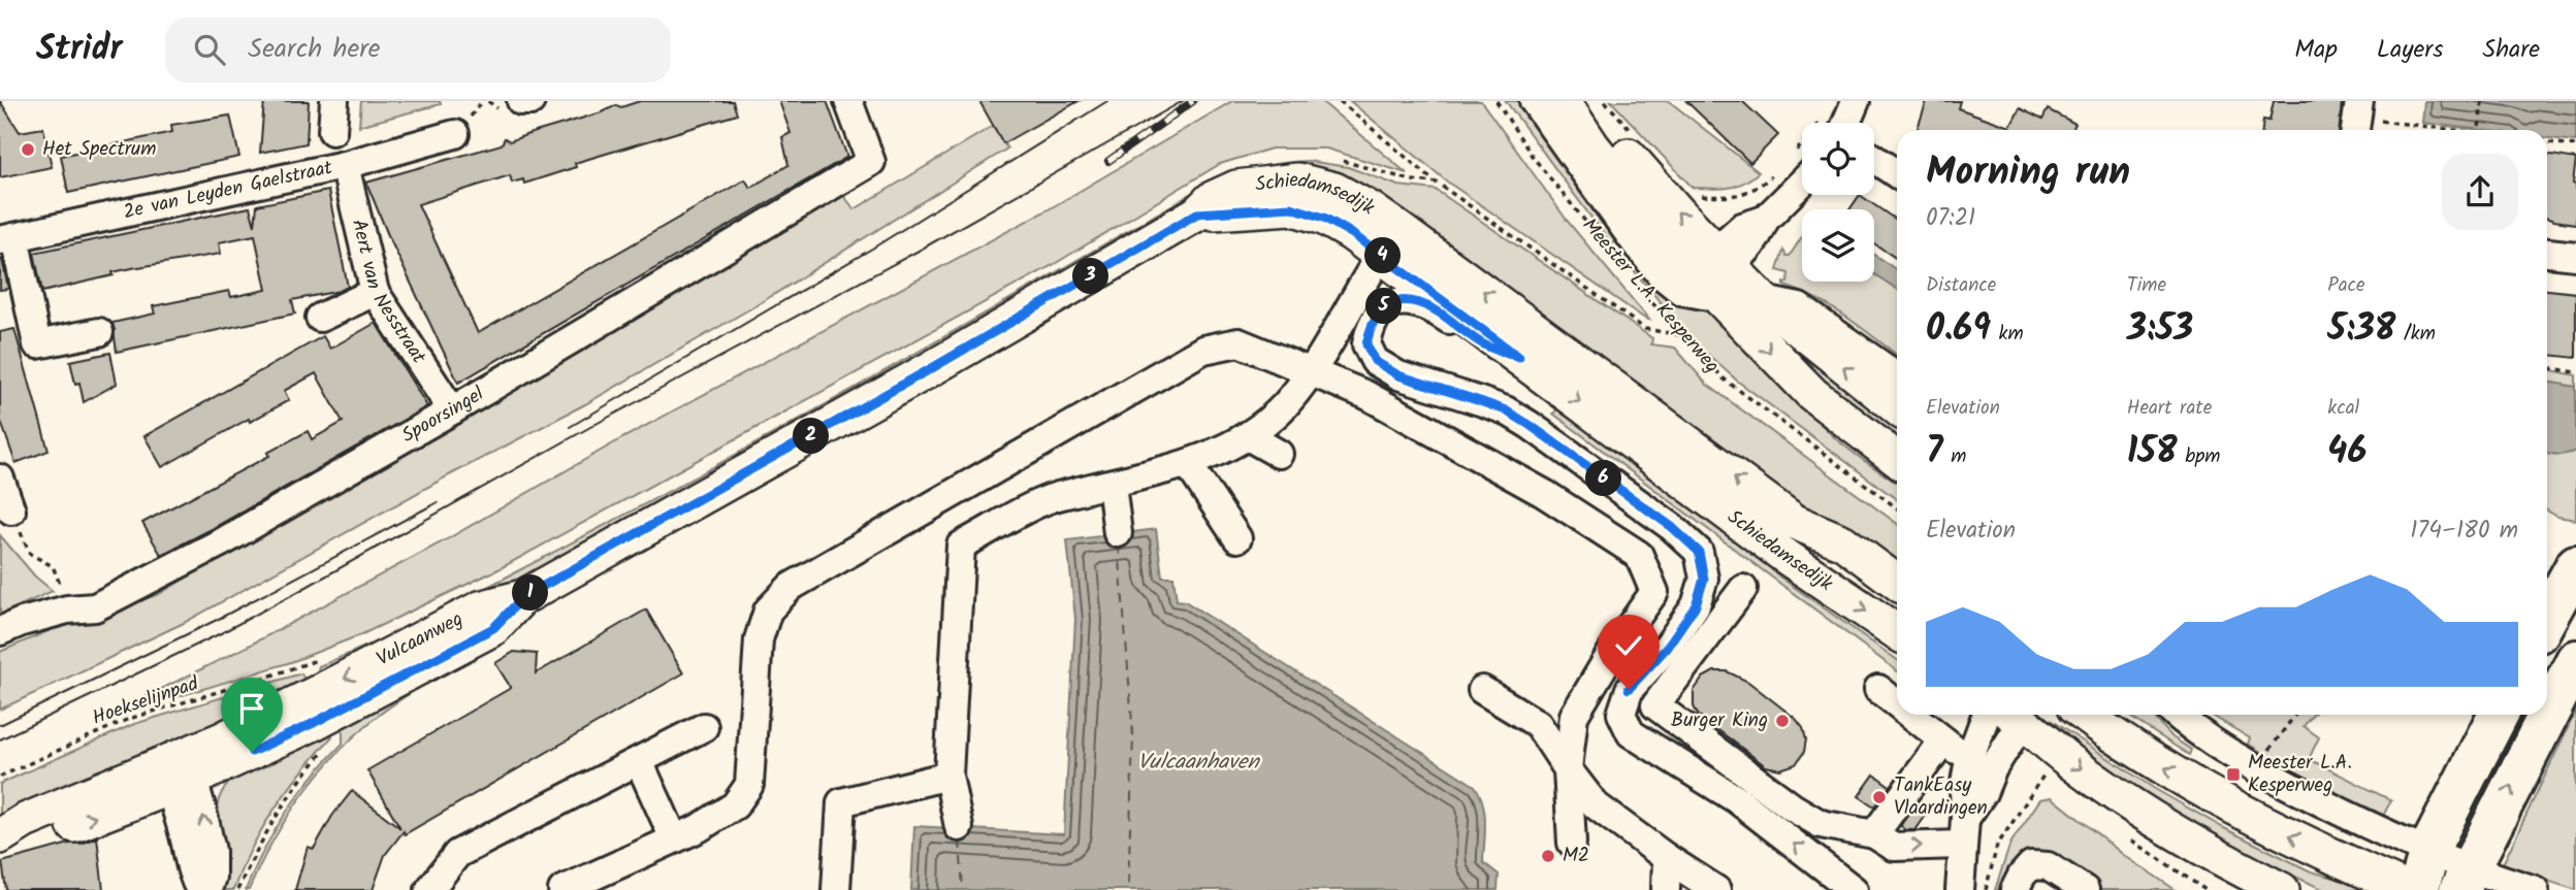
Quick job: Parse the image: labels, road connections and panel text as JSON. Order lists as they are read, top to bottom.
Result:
{
  "streets": {
    "main road": ["Schiedamsedijk", "Vulcaanweg"],
    "street": [
      "2e van Leyden Gaelstraat",
      "Aert van Nesstraat",
      "Meester L.A. Kesperweg",
      "Spoorsingel"
    ],
    "path": ["Hoekselijnpad"]
  },
  "crossings": [
    ["2e van Leyden Gaelstraat", "Aert van Nesstraat"],
    ["Schiedamsedijk", "Vulcaanweg"],
    ["Aert van Nesstraat", "Spoorsingel"],
    ["Vulcaanweg", "Hoekselijnpad"]
  ],
  "water": ["Vulcaanhaven"],
  "places": {
    "other": [
      "Het Spectrum",
      "Burger King",
      "TankEasy Vlaardingen",
      "M2"
    ],
    "transit": ["Meester L.A. Kesperweg"]
  },
  "page": {
    "header": "Stridr",
    "search": "Search here",
    "nav": ["Map", "Layers", "Share"],
    "heading": ["Morning run", "07:21"],
    "pins": [
      "4",
      "3",
      "5",
      "2",
      "6",
      "1"
    ],
    "stats": [
      ["Distance", "0.69 km"],
      ["Time", "3:53"],
      ["Pace", "5:38 /km"],
      ["Elevation", "7 m"],
      ["Heart rate", "158 bpm"],
      ["kcal", "46"]
    ],
    "chart": ["Elevation", "174–180 m"]
  }
}
